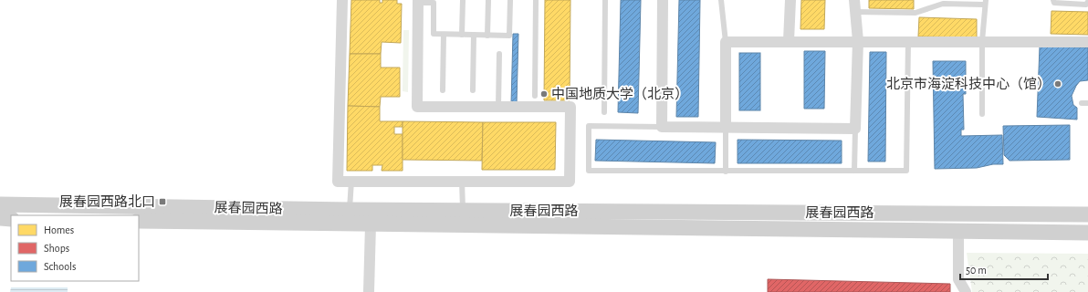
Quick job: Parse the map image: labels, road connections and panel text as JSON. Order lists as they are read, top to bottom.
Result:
{
  "streets": {
    "main road": ["展春园西路"]
  },
  "places": {
    "other": ["北京市海淀科技中心（馆）", "中国地质大学（北京）"],
    "transit": ["展春园西路北口"]
  },
  "legend": ["Homes", "Shops", "Schools"],
  "scale_bar": "50 m"
}
